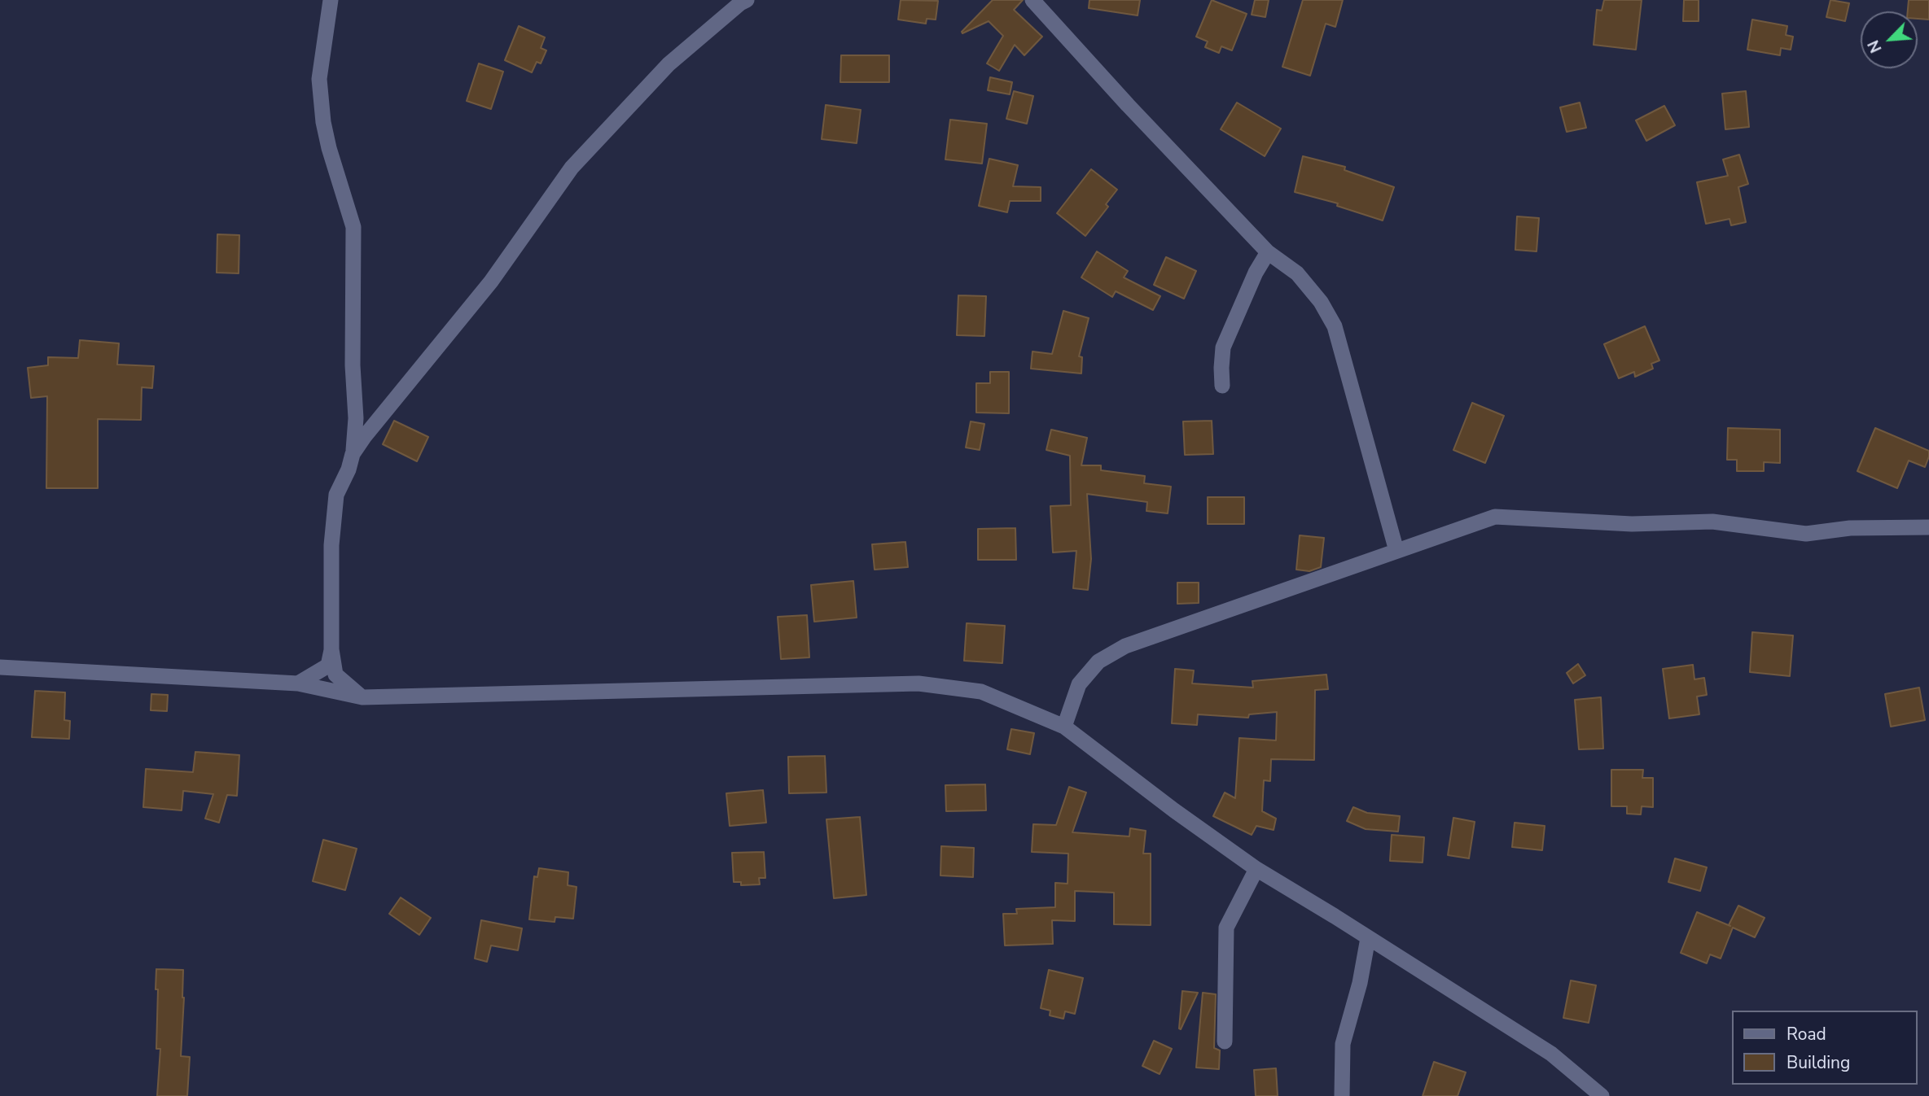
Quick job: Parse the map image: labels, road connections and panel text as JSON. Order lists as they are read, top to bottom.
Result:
{
  "legend": ["Road", "Building"],
  "north": "bottom left"
}
